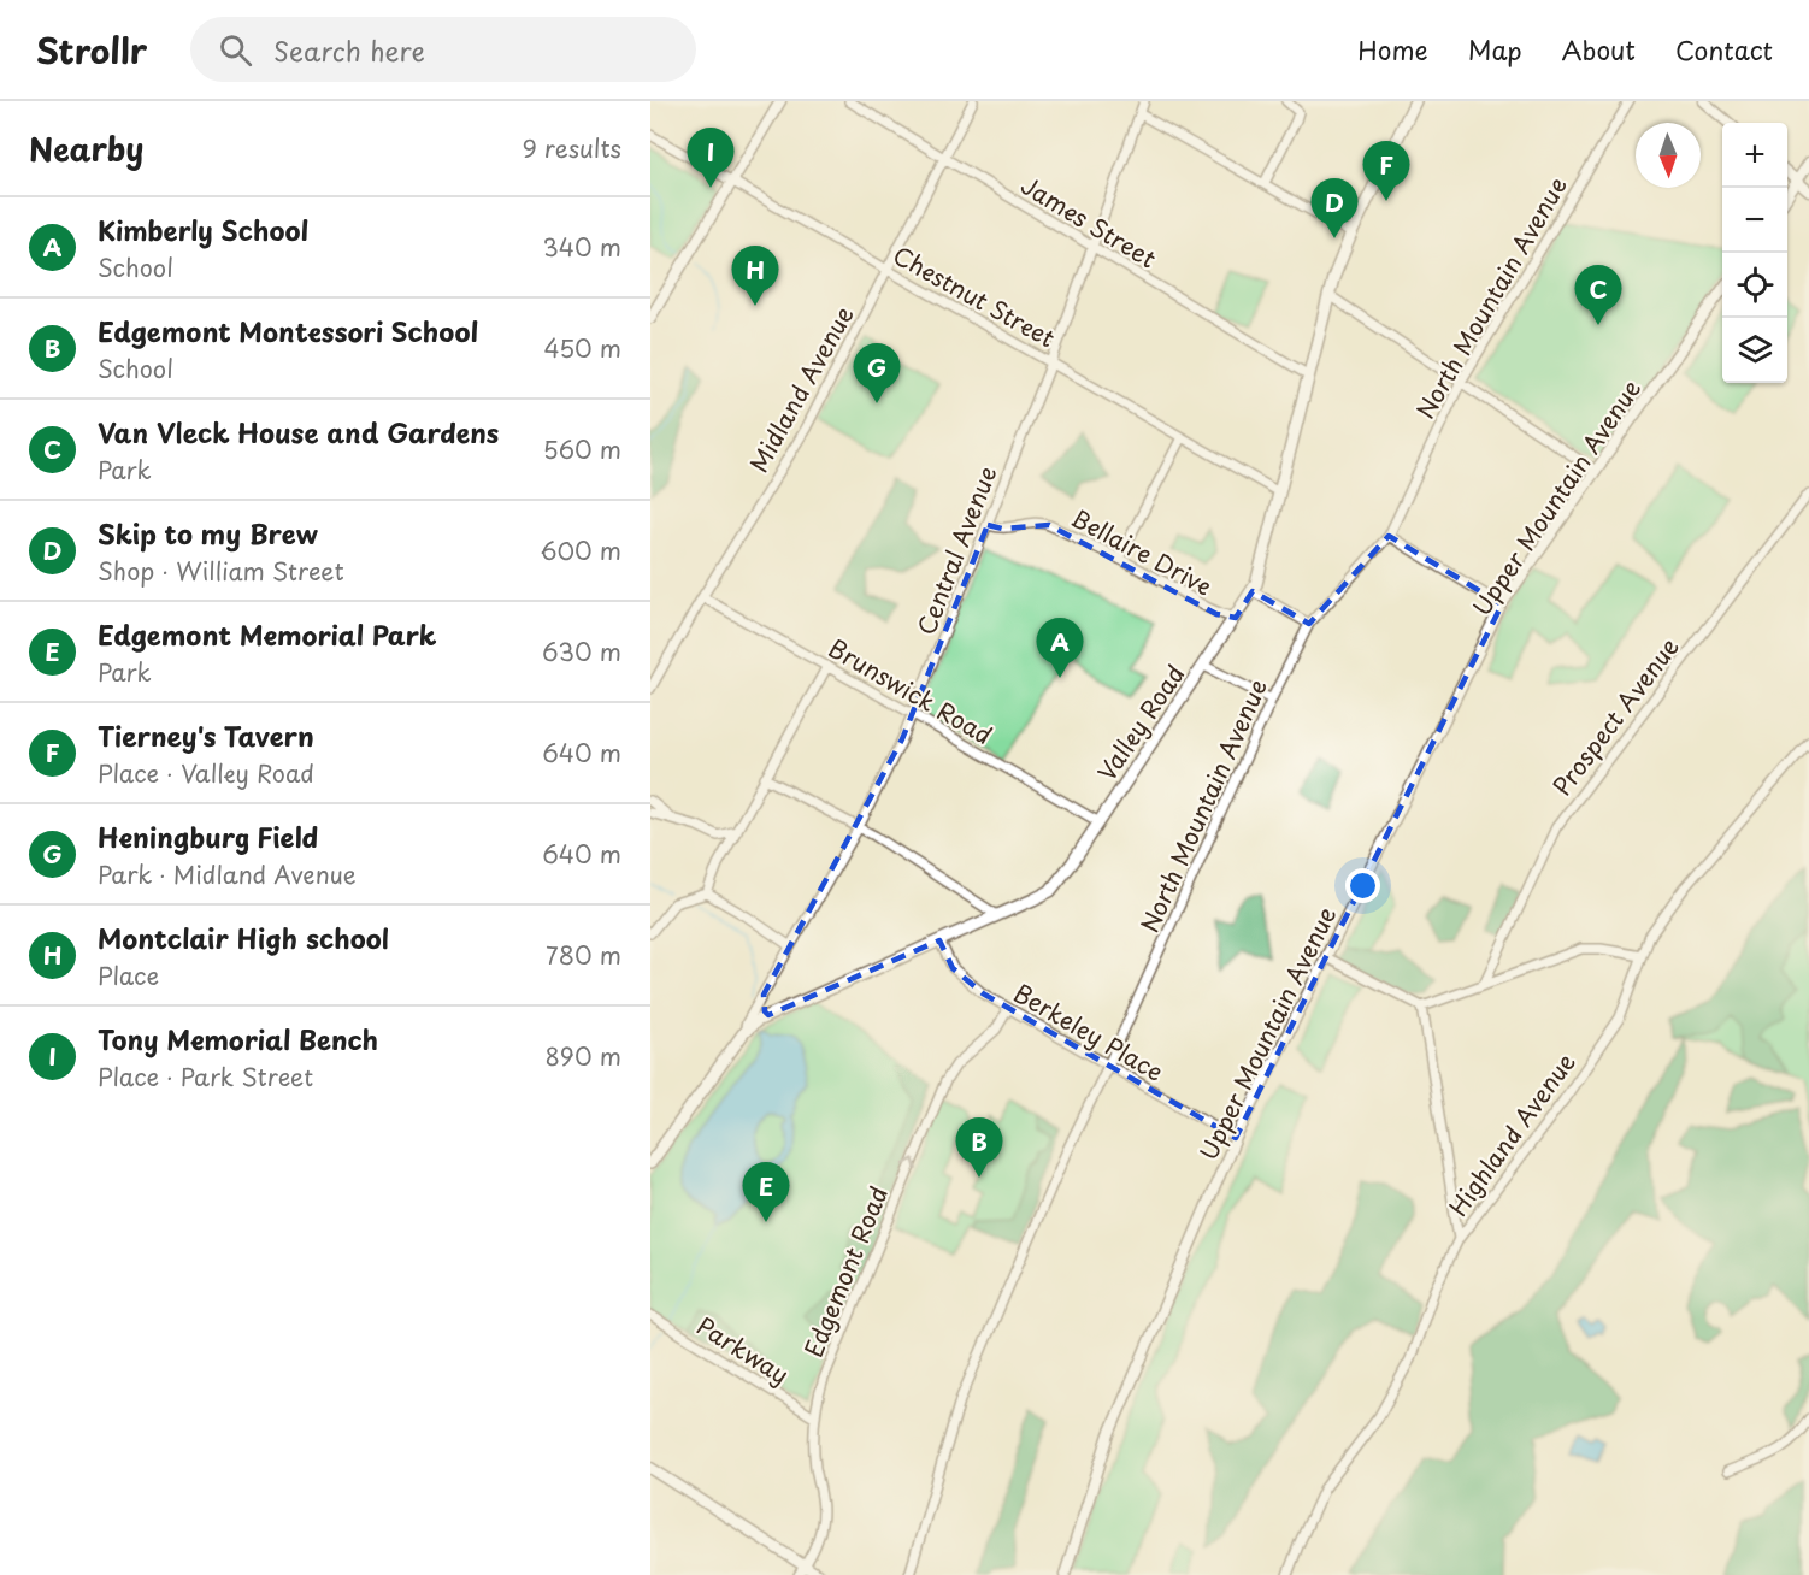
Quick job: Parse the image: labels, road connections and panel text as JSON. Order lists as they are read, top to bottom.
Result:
{
  "streets": {
    "main road": ["Valley Road"],
    "street": [
      "James Street",
      "Chestnut Street",
      "North Mountain Avenue",
      "Midland Avenue",
      "Upper Mountain Avenue",
      "Central Avenue",
      "Bellaire Drive",
      "Brunswick Road",
      "Prospect Avenue",
      "Berkeley Place",
      "Highland Avenue",
      "Edgemont Road",
      "Parkway"
    ]
  },
  "crossings": [
    ["James Street", "Midland Avenue"],
    ["James Street", "Central Avenue"],
    ["James Street", "Valley Road"],
    ["Chestnut Street", "Midland Avenue"],
    ["Chestnut Street", "Central Avenue"],
    ["Chestnut Street", "Valley Road"],
    ["North Mountain Avenue", "Berkeley Place"],
    ["Midland Avenue", "Brunswick Road"],
    ["Upper Mountain Avenue", "Berkeley Place"],
    ["Central Avenue", "Bellaire Drive"],
    ["Central Avenue", "Brunswick Road"],
    ["Central Avenue", "Valley Road"],
    ["Bellaire Drive", "Valley Road"],
    ["Brunswick Road", "Valley Road"],
    ["Valley Road", "Berkeley Place"],
    ["Berkeley Place", "Edgemont Road"],
    ["Edgemont Road", "Parkway"]
  ],
  "one_way": ["Edgemont Road"],
  "north": "bottom",
  "page": {
    "header": "Strollr",
    "search": "Search here",
    "nav": [
      "Home",
      "Map",
      "About",
      "Contact"
    ],
    "heading": ["Nearby", "9 results"],
    "map_buttons": ["+", "−"],
    "pins": [
      "I",
      "F",
      "D",
      "H",
      "C",
      "G",
      "A",
      "B",
      "E"
    ],
    "list": [
      {
        "mark": "A",
        "name": "Kimberly School",
        "note": "School",
        "value": "340 m"
      },
      {
        "mark": "B",
        "name": "Edgemont Montessori School",
        "note": "School",
        "value": "450 m"
      },
      {
        "mark": "C",
        "name": "Van Vleck House and Gardens",
        "note": "Park",
        "value": "560 m"
      },
      {
        "mark": "D",
        "name": "Skip to my Brew",
        "note": "Shop · William Street",
        "value": "600 m"
      },
      {
        "mark": "E",
        "name": "Edgemont Memorial Park",
        "note": "Park",
        "value": "630 m"
      },
      {
        "mark": "F",
        "name": "Tierney's Tavern",
        "note": "Place · Valley Road",
        "value": "640 m"
      },
      {
        "mark": "G",
        "name": "Heningburg Field",
        "note": "Park · Midland Avenue",
        "value": "640 m"
      },
      {
        "mark": "H",
        "name": "Montclair High school",
        "note": "Place",
        "value": "780 m"
      },
      {
        "mark": "I",
        "name": "Tony Memorial Bench",
        "note": "Place · Park Street",
        "value": "890 m"
      }
    ]
  }
}
